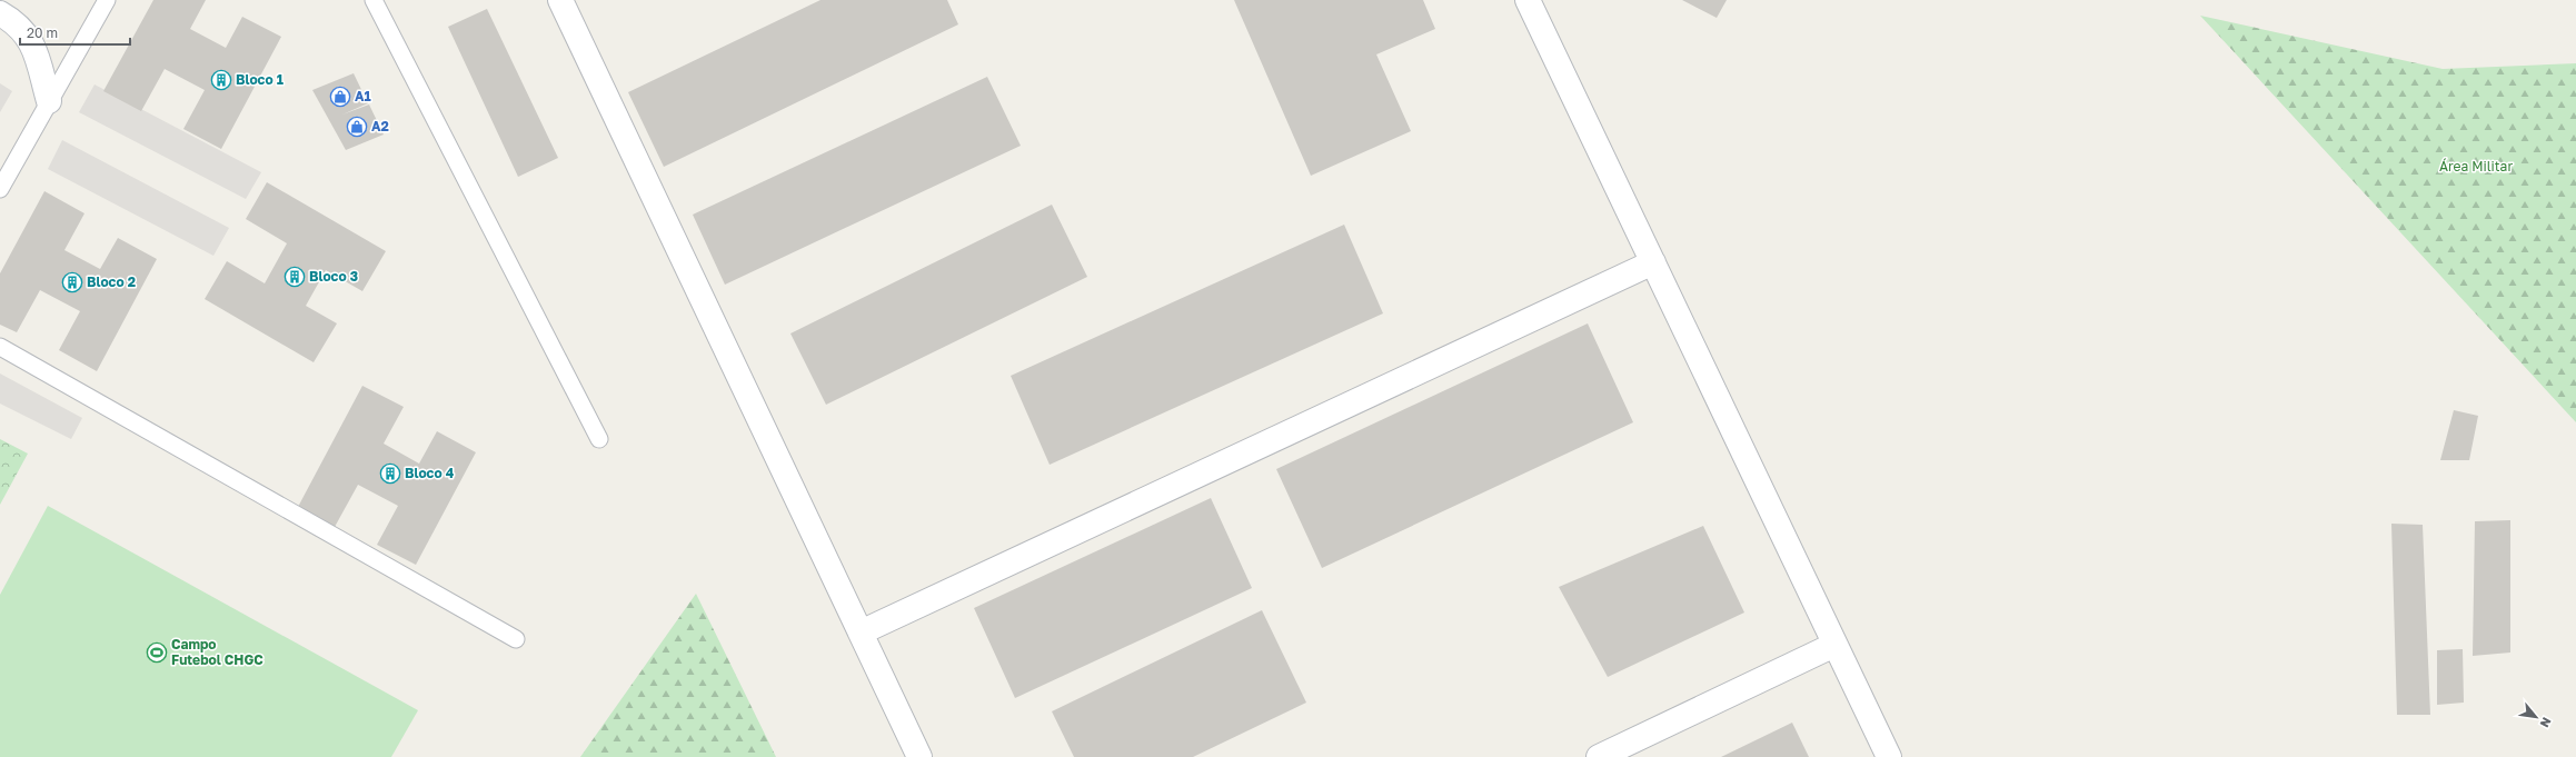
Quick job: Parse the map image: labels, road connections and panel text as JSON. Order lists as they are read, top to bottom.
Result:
{
  "parks": ["Área Militar"],
  "places": {
    "building": [
      "Bloco 1",
      "Bloco 3",
      "Bloco 2",
      "Bloco 4"
    ],
    "shop": ["A1", "A2"],
    "sports": ["Campo Futebol CHGC"]
  },
  "scale_bar": "20 m",
  "north": "bottom right"
}
